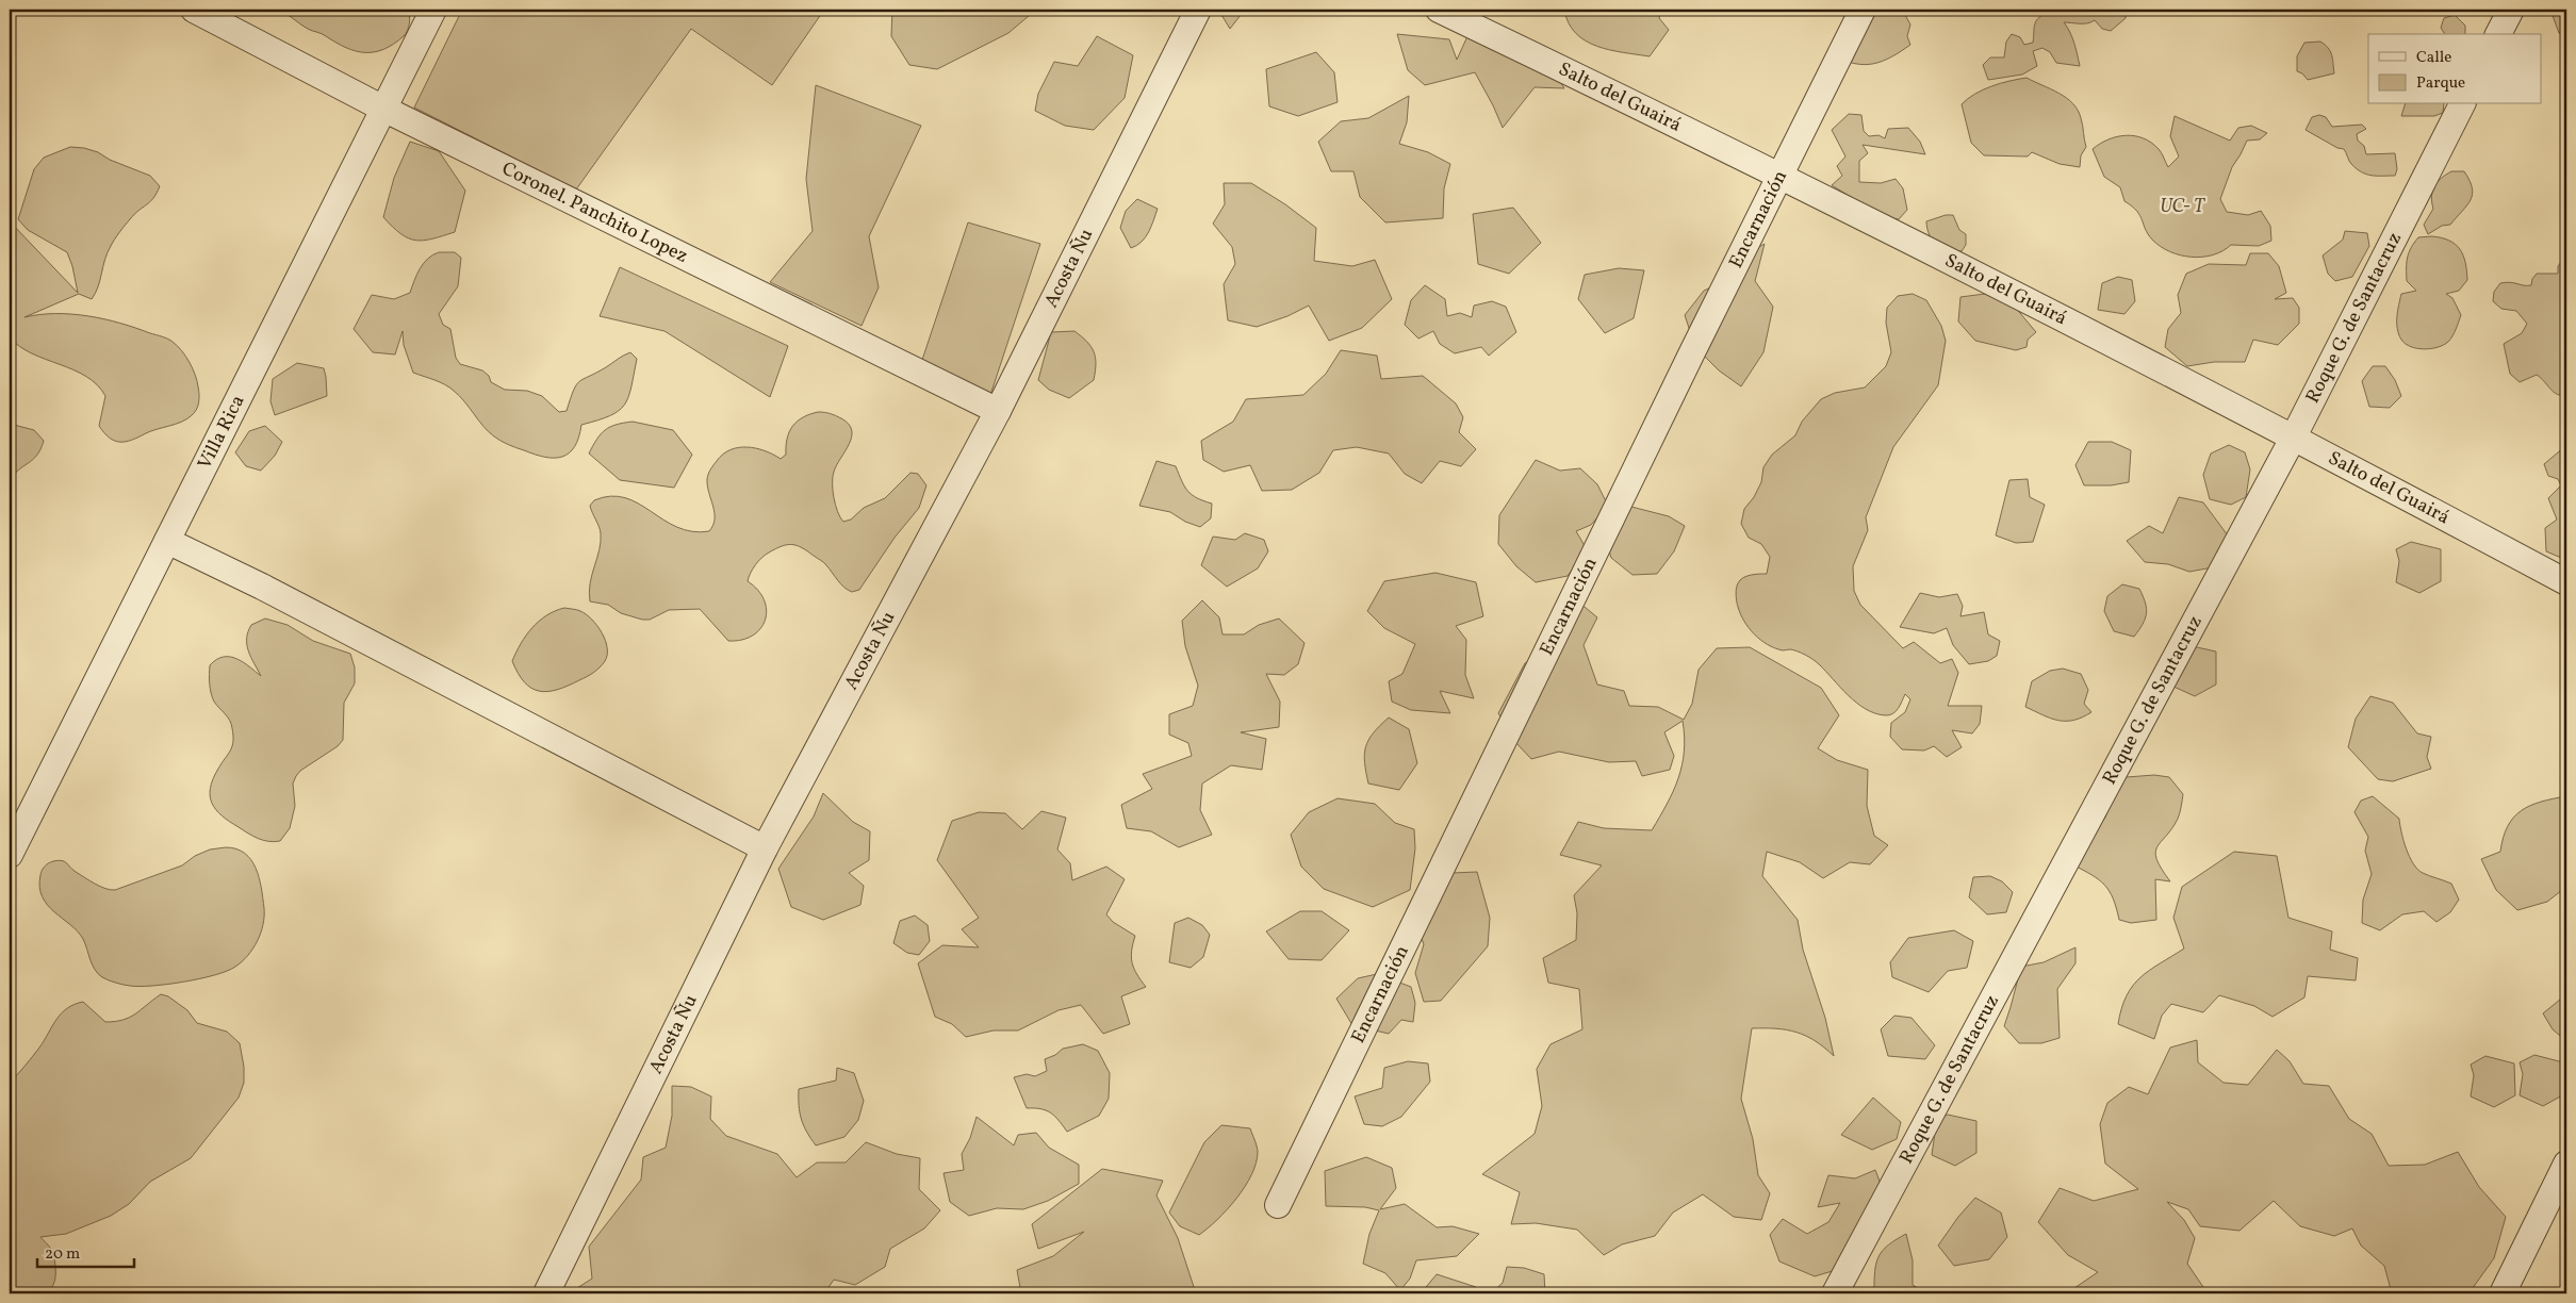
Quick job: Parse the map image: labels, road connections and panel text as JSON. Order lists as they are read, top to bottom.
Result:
{
  "streets": {
    "street": [
      "Salto del Guairá",
      "Coronel. Panchito Lopez",
      "Encarnación",
      "Acosta Ñu",
      "Roque G. de Santacruz",
      "Villa Rica"
    ]
  },
  "crossings": [
    ["Salto del Guairá", "Encarnación"],
    ["Salto del Guairá", "Roque G. de Santacruz"],
    ["Coronel. Panchito Lopez", "Acosta Ñu"],
    ["Coronel. Panchito Lopez", "Villa Rica"]
  ],
  "parks": ["UC- T"],
  "legend": ["Calle", "Parque"],
  "scale_bar": "20 m"
}
